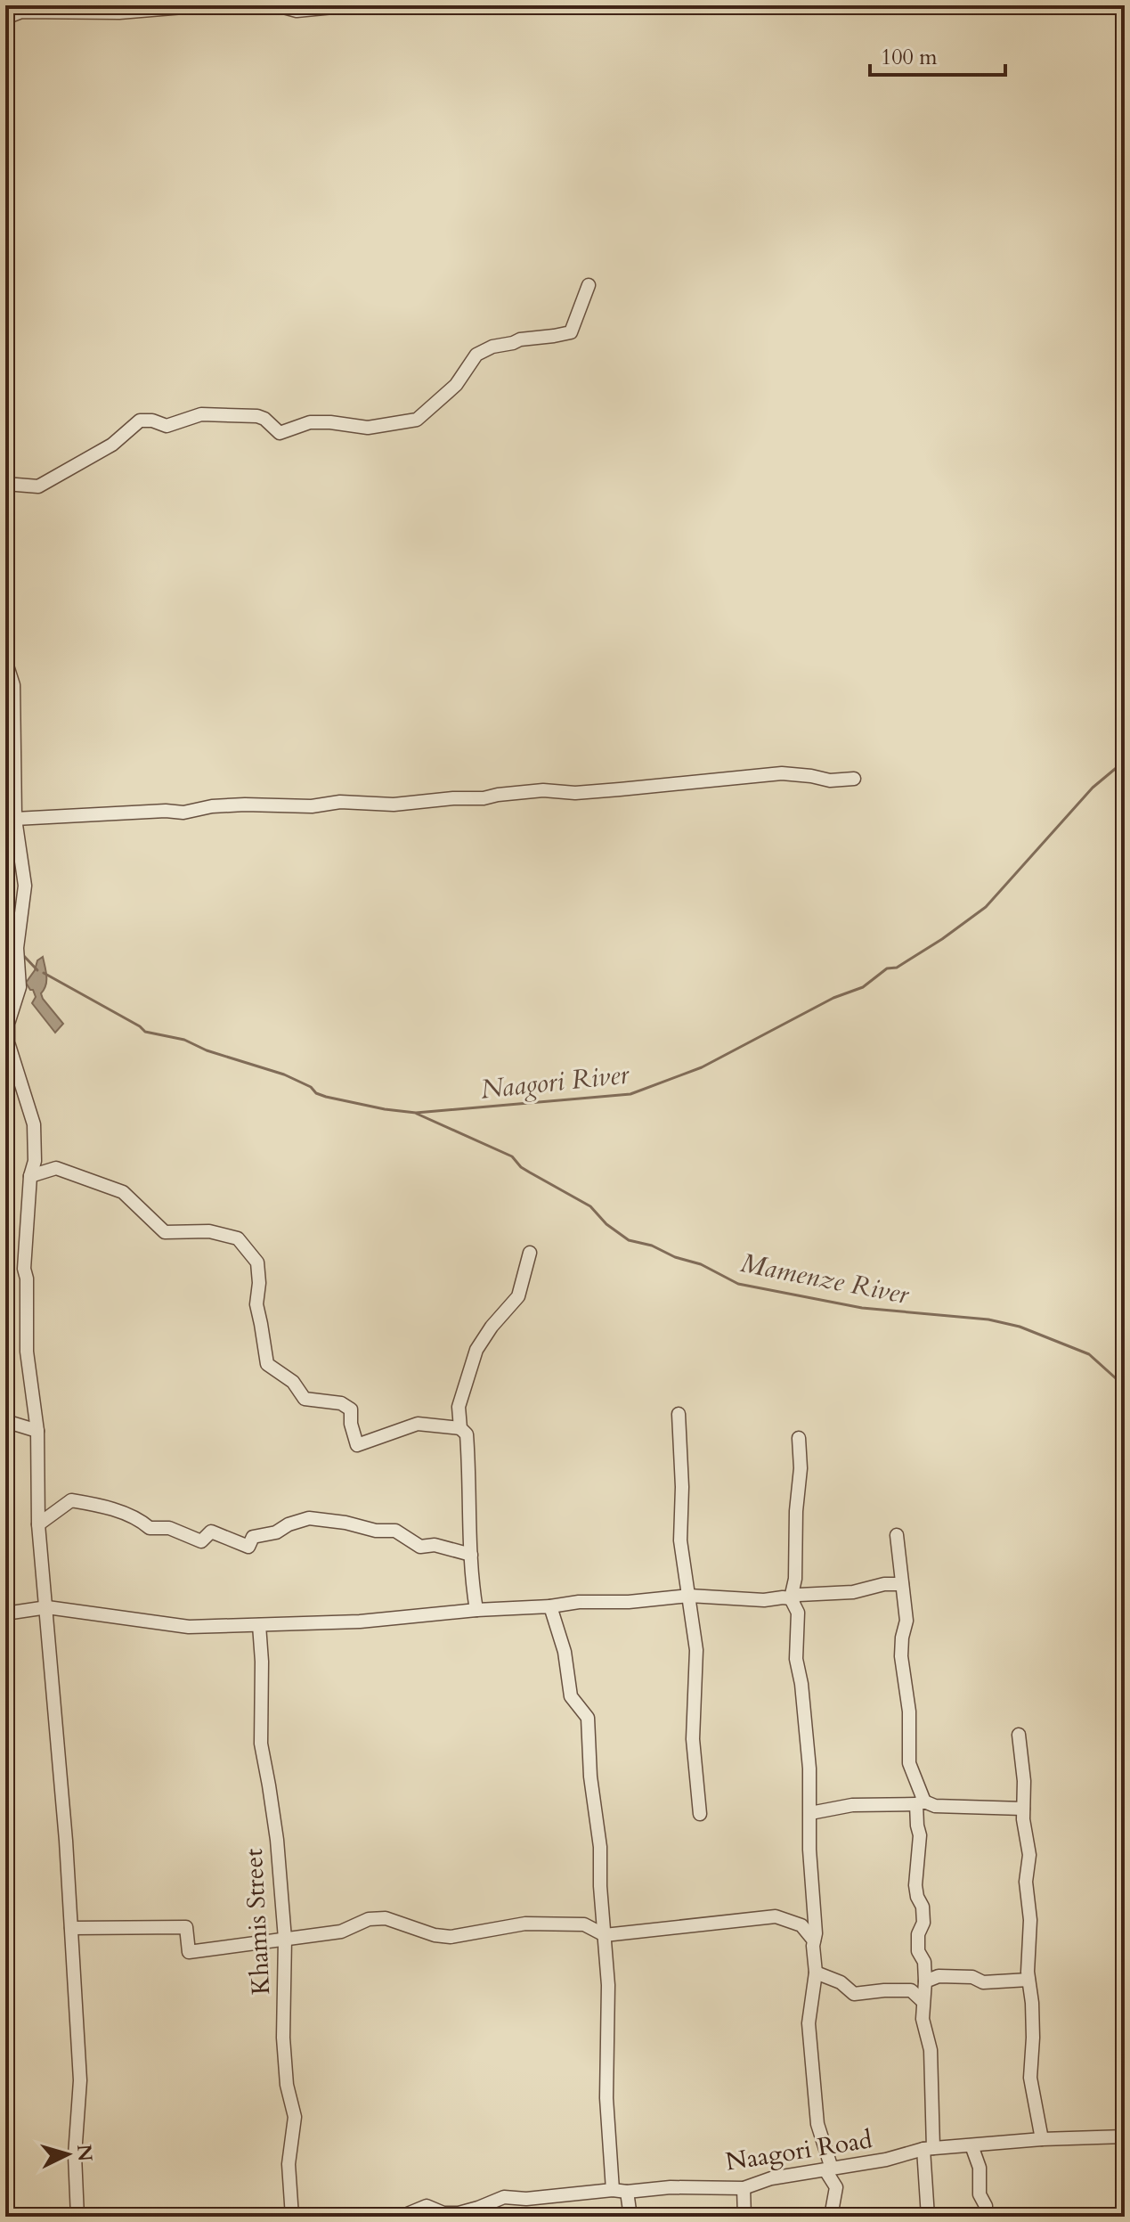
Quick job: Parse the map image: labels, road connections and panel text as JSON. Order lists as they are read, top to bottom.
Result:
{
  "streets": {
    "street": ["Khamis Street", "Naagori Road"]
  },
  "water": ["Naagori River", "Mamenze River"],
  "scale_bar": "100 m",
  "north": "right"
}
